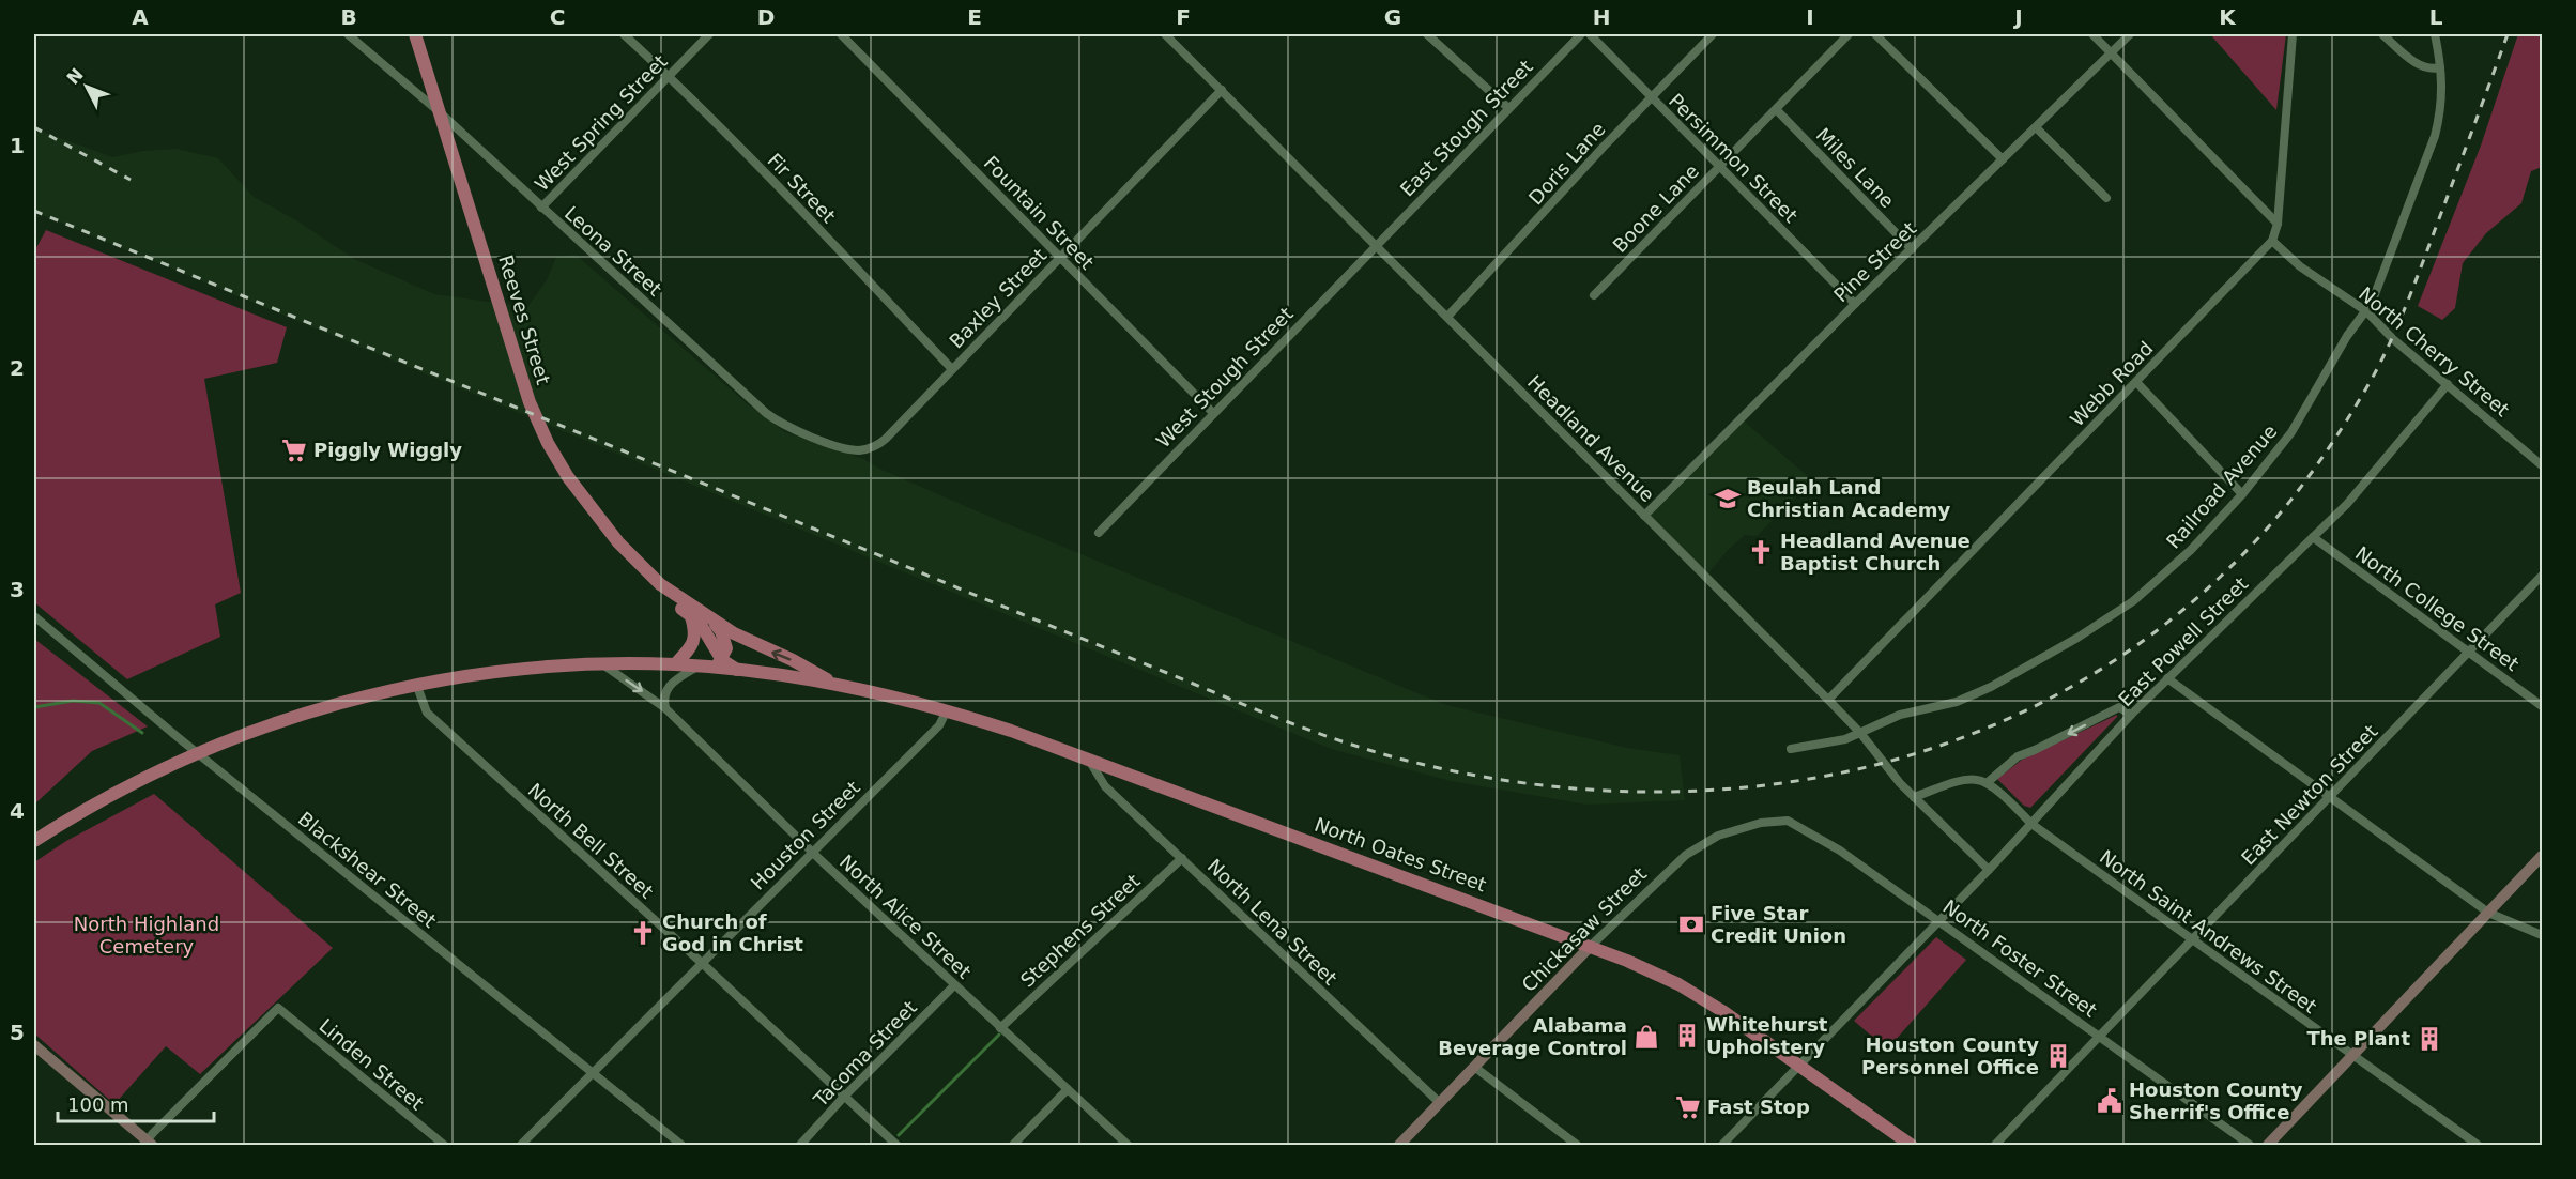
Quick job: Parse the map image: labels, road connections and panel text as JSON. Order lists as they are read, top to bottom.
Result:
{
  "streets": {
    "main road": ["Reeves Street", "North Oates Street"],
    "street": [
      "West Spring Street",
      "East Stough Street",
      "Persimmon Street",
      "Doris Lane",
      "Miles Lane",
      "Fir Street",
      "Boone Lane",
      "Fountain Street",
      "Leona Street",
      "Pine Street",
      "Baxley Street",
      "North Cherry Street",
      "West Stough Street",
      "Webb Road",
      "Headland Avenue",
      "Railroad Avenue",
      "North College Street",
      "East Powell Street",
      "East Newton Street",
      "Houston Street",
      "North Bell Street",
      "Blackshear Street",
      "North Alice Street",
      "North Lena Street",
      "Chickasaw Street",
      "Stephens Street",
      "North Saint Andrews Street",
      "North Foster Street",
      "Tacoma Street",
      "Linden Street"
    ]
  },
  "crossings": [
    ["West Spring Street", "Fir Street"],
    ["West Spring Street", "Leona Street"],
    ["East Stough Street", "West Stough Street"],
    ["East Stough Street", "Headland Avenue"],
    ["Persimmon Street", "Doris Lane"],
    ["Persimmon Street", "Boone Lane"],
    ["Persimmon Street", "Pine Street"],
    ["Doris Lane", "Headland Avenue"],
    ["Miles Lane", "Boone Lane"],
    ["Miles Lane", "Pine Street"],
    ["Fir Street", "Baxley Street"],
    ["Fountain Street", "Baxley Street"],
    ["Fountain Street", "West Stough Street"],
    ["Leona Street", "Baxley Street"],
    ["Leona Street", "Reeves Street"],
    ["Pine Street", "Headland Avenue"],
    ["Baxley Street", "Headland Avenue"],
    ["Reeves Street", "North Oates Street"],
    ["North Cherry Street", "Webb Road"],
    ["North Cherry Street", "Railroad Avenue"],
    ["North Cherry Street", "East Powell Street"],
    ["West Stough Street", "Headland Avenue"],
    ["Webb Road", "Headland Avenue"],
    ["Headland Avenue", "Railroad Avenue"],
    ["Headland Avenue", "East Powell Street"],
    ["North College Street", "East Powell Street"],
    ["North College Street", "East Newton Street"],
    ["East Powell Street", "North Oates Street"],
    ["East Powell Street", "North Saint Andrews Street"],
    ["East Powell Street", "North Foster Street"],
    ["East Newton Street", "North Saint Andrews Street"],
    ["East Newton Street", "North Foster Street"],
    ["Houston Street", "North Bell Street"],
    ["Houston Street", "North Oates Street"],
    ["Houston Street", "Blackshear Street"],
    ["Houston Street", "North Alice Street"],
    ["North Bell Street", "Tacoma Street"],
    ["North Oates Street", "North Lena Street"],
    ["North Oates Street", "Chickasaw Street"],
    ["North Alice Street", "Stephens Street"],
    ["North Alice Street", "Tacoma Street"],
    ["North Lena Street", "Chickasaw Street"],
    ["North Lena Street", "Stephens Street"],
    ["Chickasaw Street", "North Foster Street"]
  ],
  "parks": ["North Highland Cemetery"],
  "places": {
    "supermarket": ["Piggly Wiggly", "Fast Stop"],
    "school or university": ["Beulah Land Christian Academy"],
    "church": ["Headland Avenue Baptist Church", "Church of God in Christ"],
    "bank": ["Five Star Credit Union"],
    "building": ["Whitehurst Upholstery", "The Plant", "Houston County Personnel Office"],
    "shop": ["Alabama Beverage Control"],
    "public building": ["Houston County Sherrif's Office"]
  },
  "scale_bar": "100 m",
  "north": "top left",
  "grid": {
    "columns": [
      "A",
      "B",
      "C",
      "D",
      "E",
      "F",
      "G",
      "H",
      "I",
      "J",
      "K",
      "L"
    ],
    "rows": [
      "1",
      "2",
      "3",
      "4",
      "5"
    ]
  }
}
